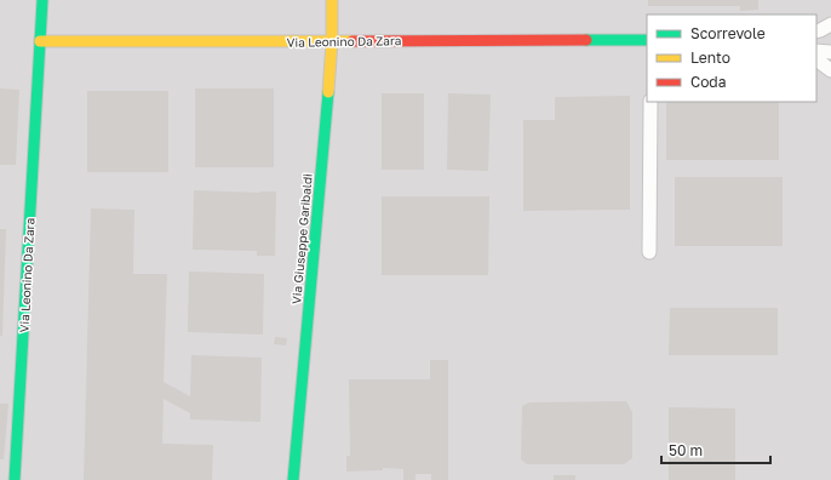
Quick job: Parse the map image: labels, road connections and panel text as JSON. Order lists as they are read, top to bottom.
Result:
{
  "streets": {
    "street": ["Via Leonino Da Zara", "Via Giuseppe Garibaldi"]
  },
  "crossings": [
    ["Via Leonino Da Zara", "Via Giuseppe Garibaldi"]
  ],
  "legend": ["Scorrevole", "Lento", "Coda"],
  "scale_bar": "50 m"
}
